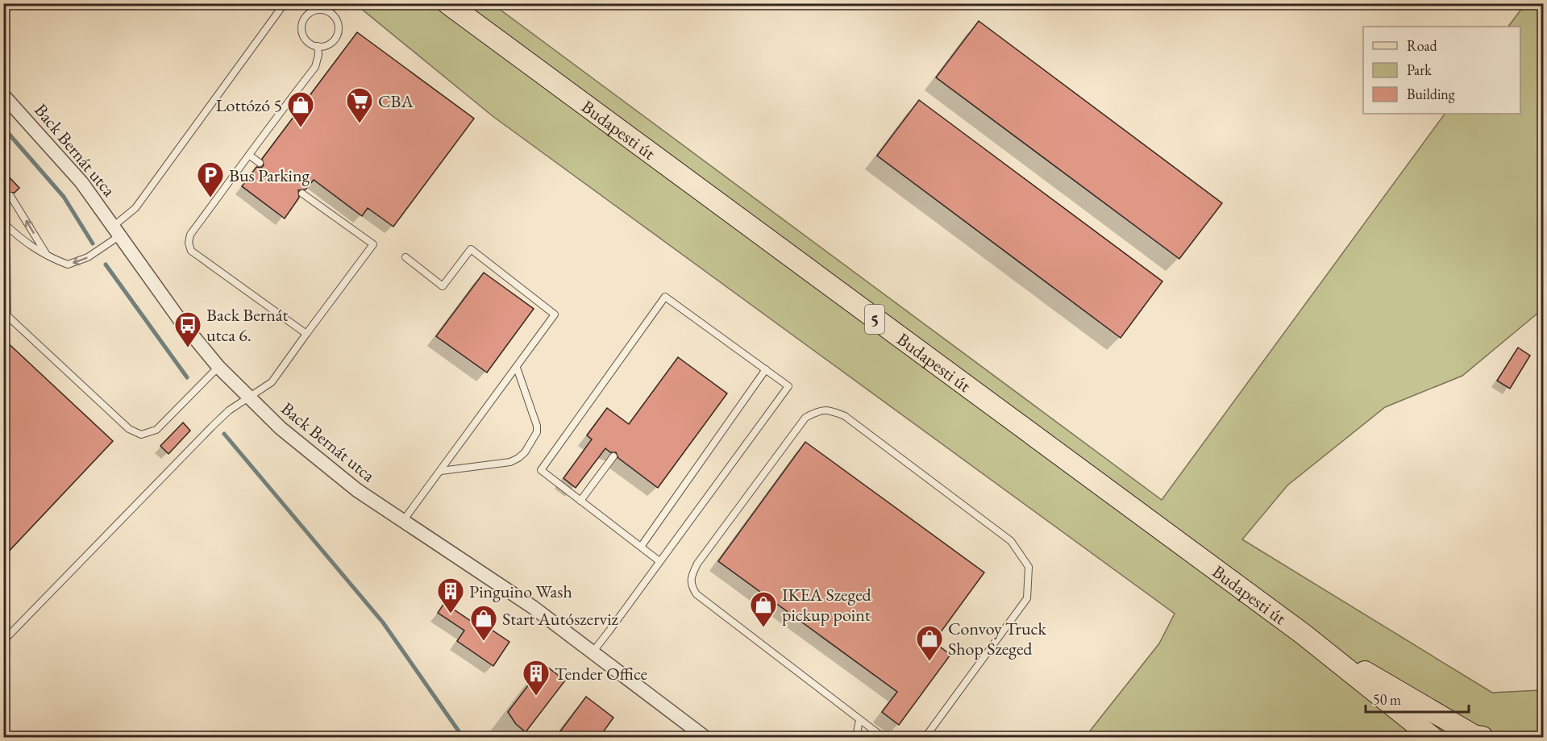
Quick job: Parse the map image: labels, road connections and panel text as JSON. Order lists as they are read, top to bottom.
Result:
{
  "streets": {
    "main road": ["Budapesti út", "5"],
    "street": ["Back Bernát utca"]
  },
  "places": {
    "supermarket": ["CBA"],
    "shop": [
      "Lottózó 5",
      "IKEA Szeged pickup point",
      "Start Autószerviz",
      "Convoy Truck Shop Szeged"
    ],
    "parking": ["Bus Parking"],
    "bus stop": ["Back Bernát utca 6."],
    "building": ["Pinguino Wash", "Tender Office"]
  },
  "legend": ["Road", "Park", "Building"],
  "scale_bar": "50 m"
}
